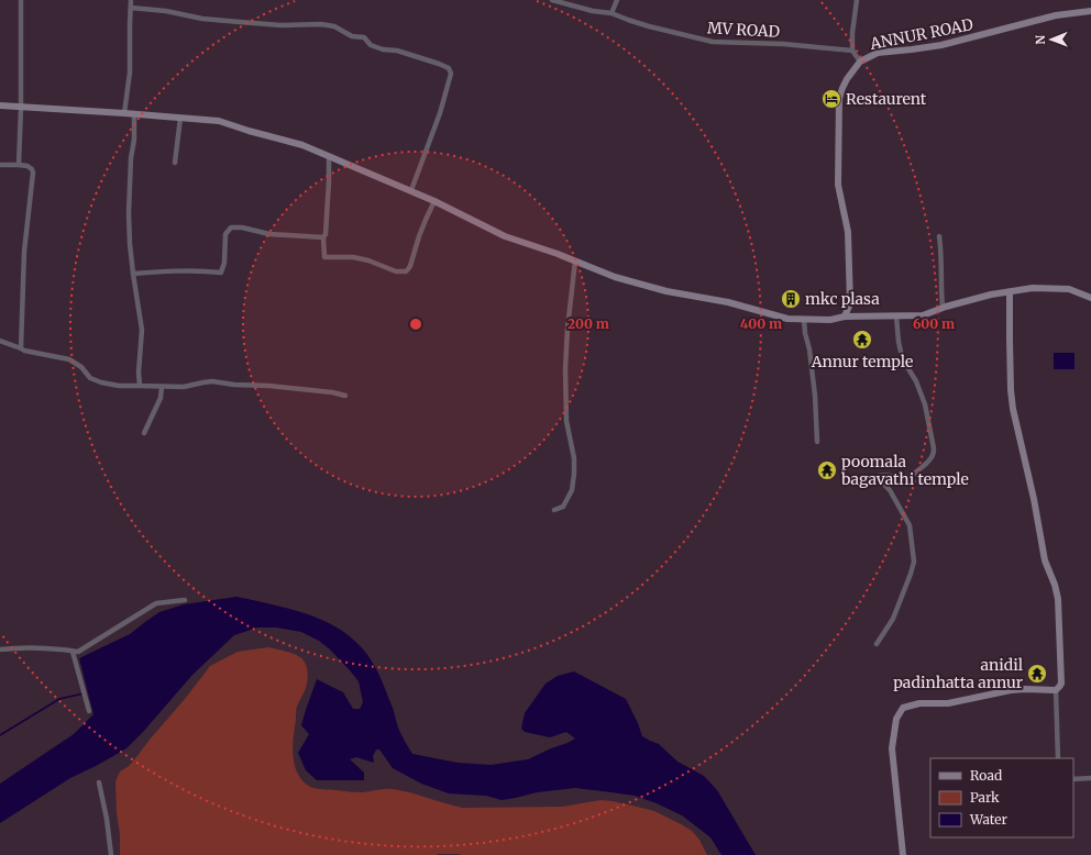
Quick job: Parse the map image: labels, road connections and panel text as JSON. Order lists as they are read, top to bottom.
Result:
{
  "streets": {
    "main road": ["ANNUR ROAD"],
    "street": ["MV ROAD"]
  },
  "places": {
    "hotel": ["Restaurent"],
    "building": ["mkc plasa"],
    "temple": ["Annur temple", "poomala bagavathi temple", "anidil padinhatta annur"]
  },
  "legend": ["Road", "Park", "Water"],
  "north": "left",
  "rings": ["200 m", "400 m", "600 m"]
}
